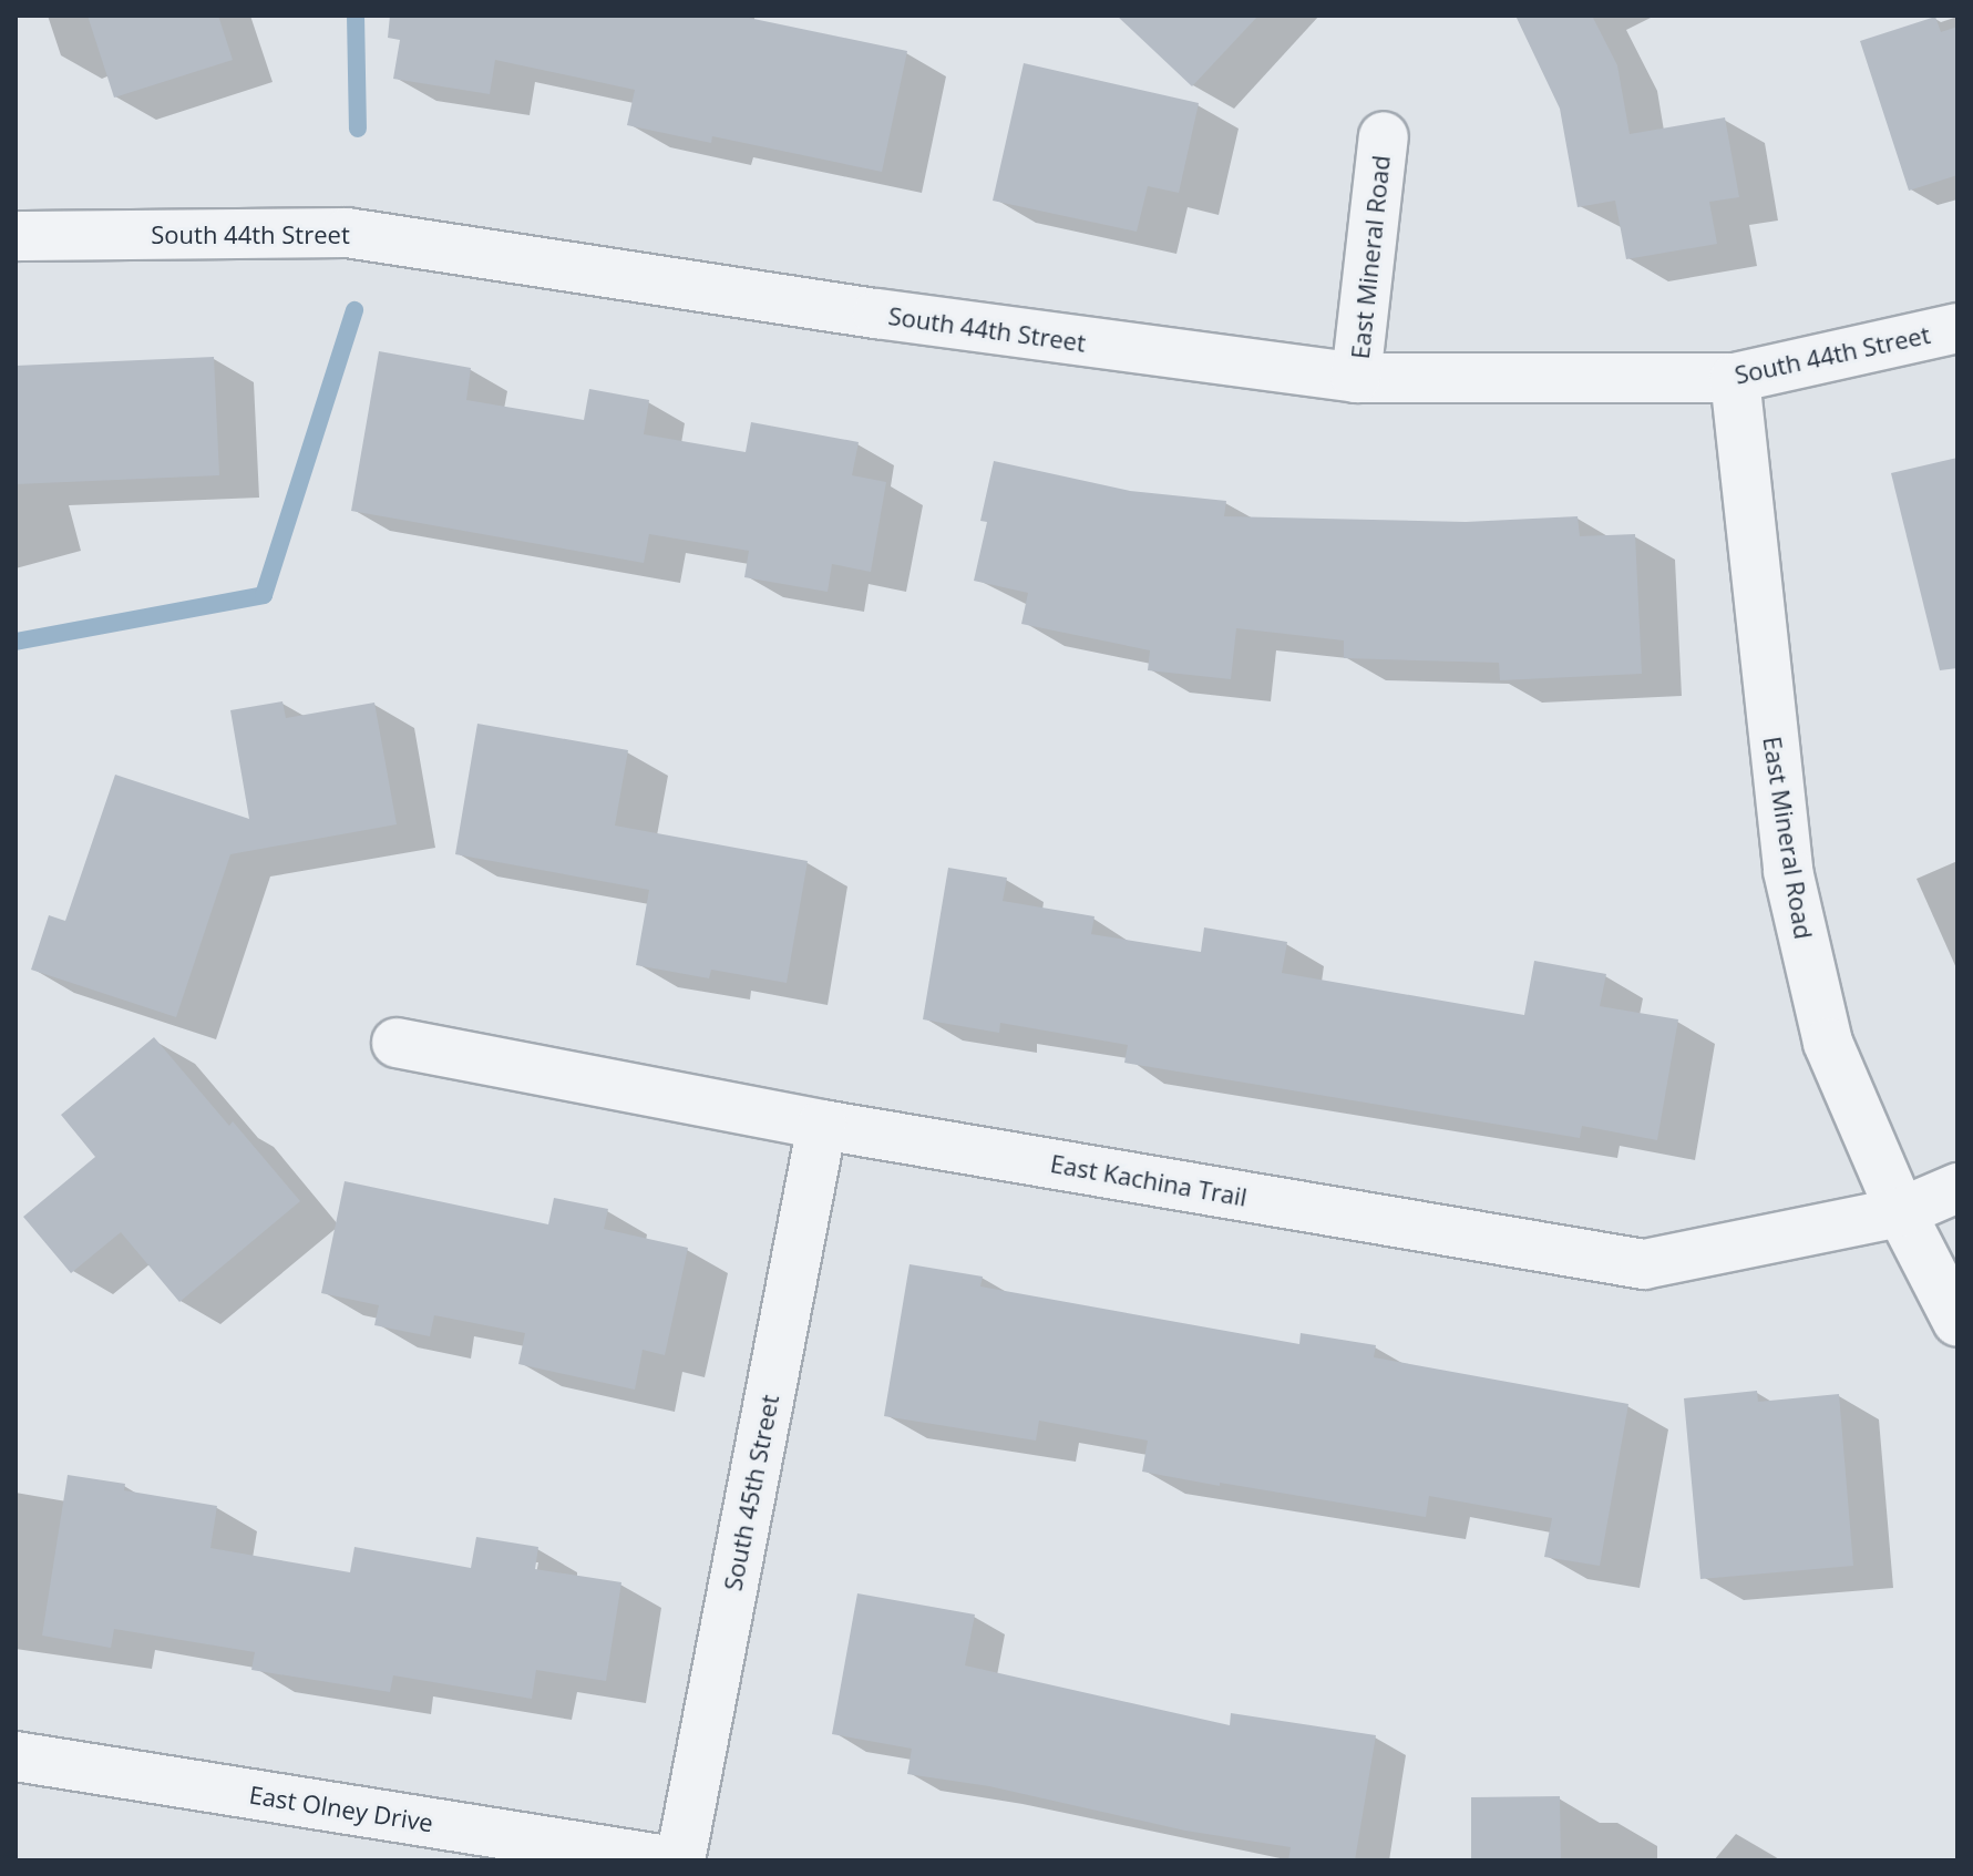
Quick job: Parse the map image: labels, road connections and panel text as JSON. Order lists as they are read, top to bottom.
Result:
{
  "streets": {
    "street": [
      "South 44th Street",
      "East Mineral Road",
      "East Kachina Trail",
      "South 45th Street",
      "East Olney Drive"
    ]
  },
  "crossings": [
    ["South 44th Street", "East Mineral Road"],
    ["East Mineral Road", "East Kachina Trail"],
    ["East Kachina Trail", "South 45th Street"]
  ]
}
